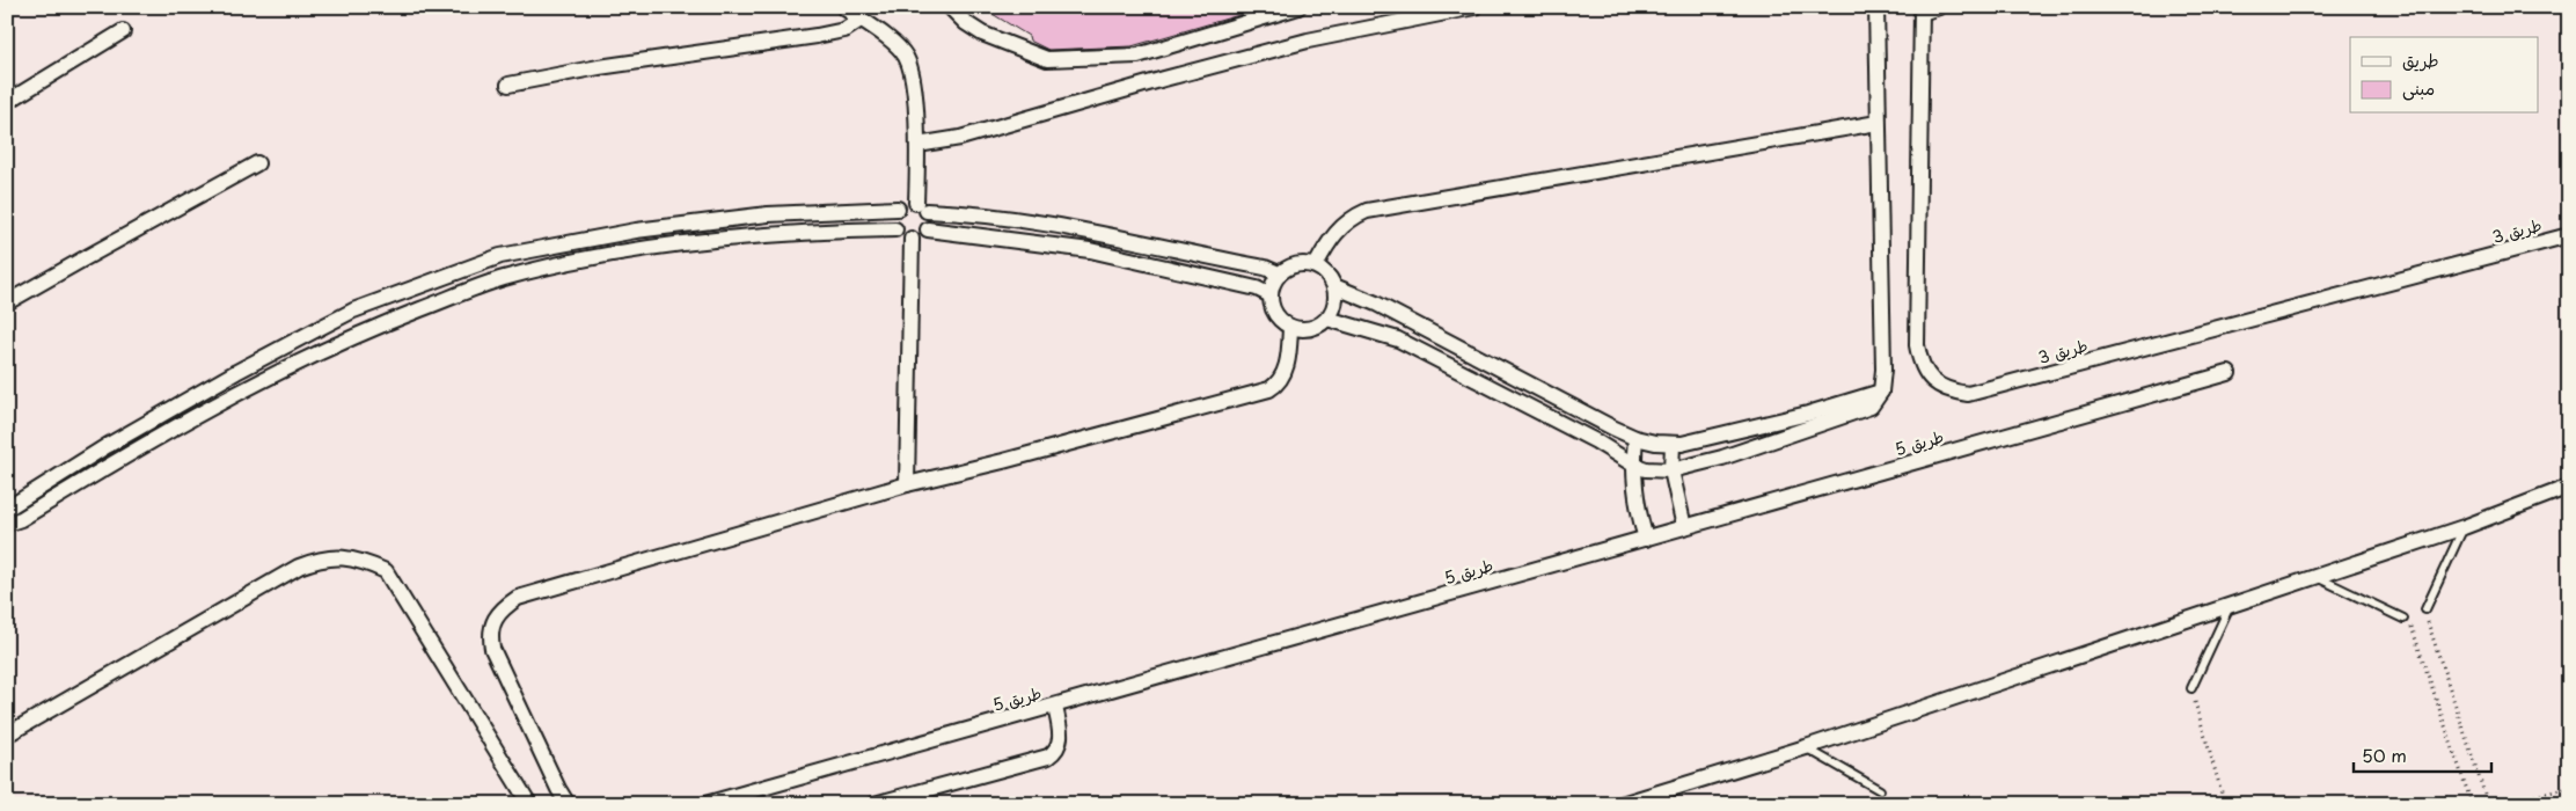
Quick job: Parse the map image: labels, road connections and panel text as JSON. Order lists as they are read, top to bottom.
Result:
{
  "streets": {
    "street": ["طريق 3", "طريق 5"]
  },
  "legend": ["طريق", "مبنى"],
  "scale_bar": "50 m"
}
